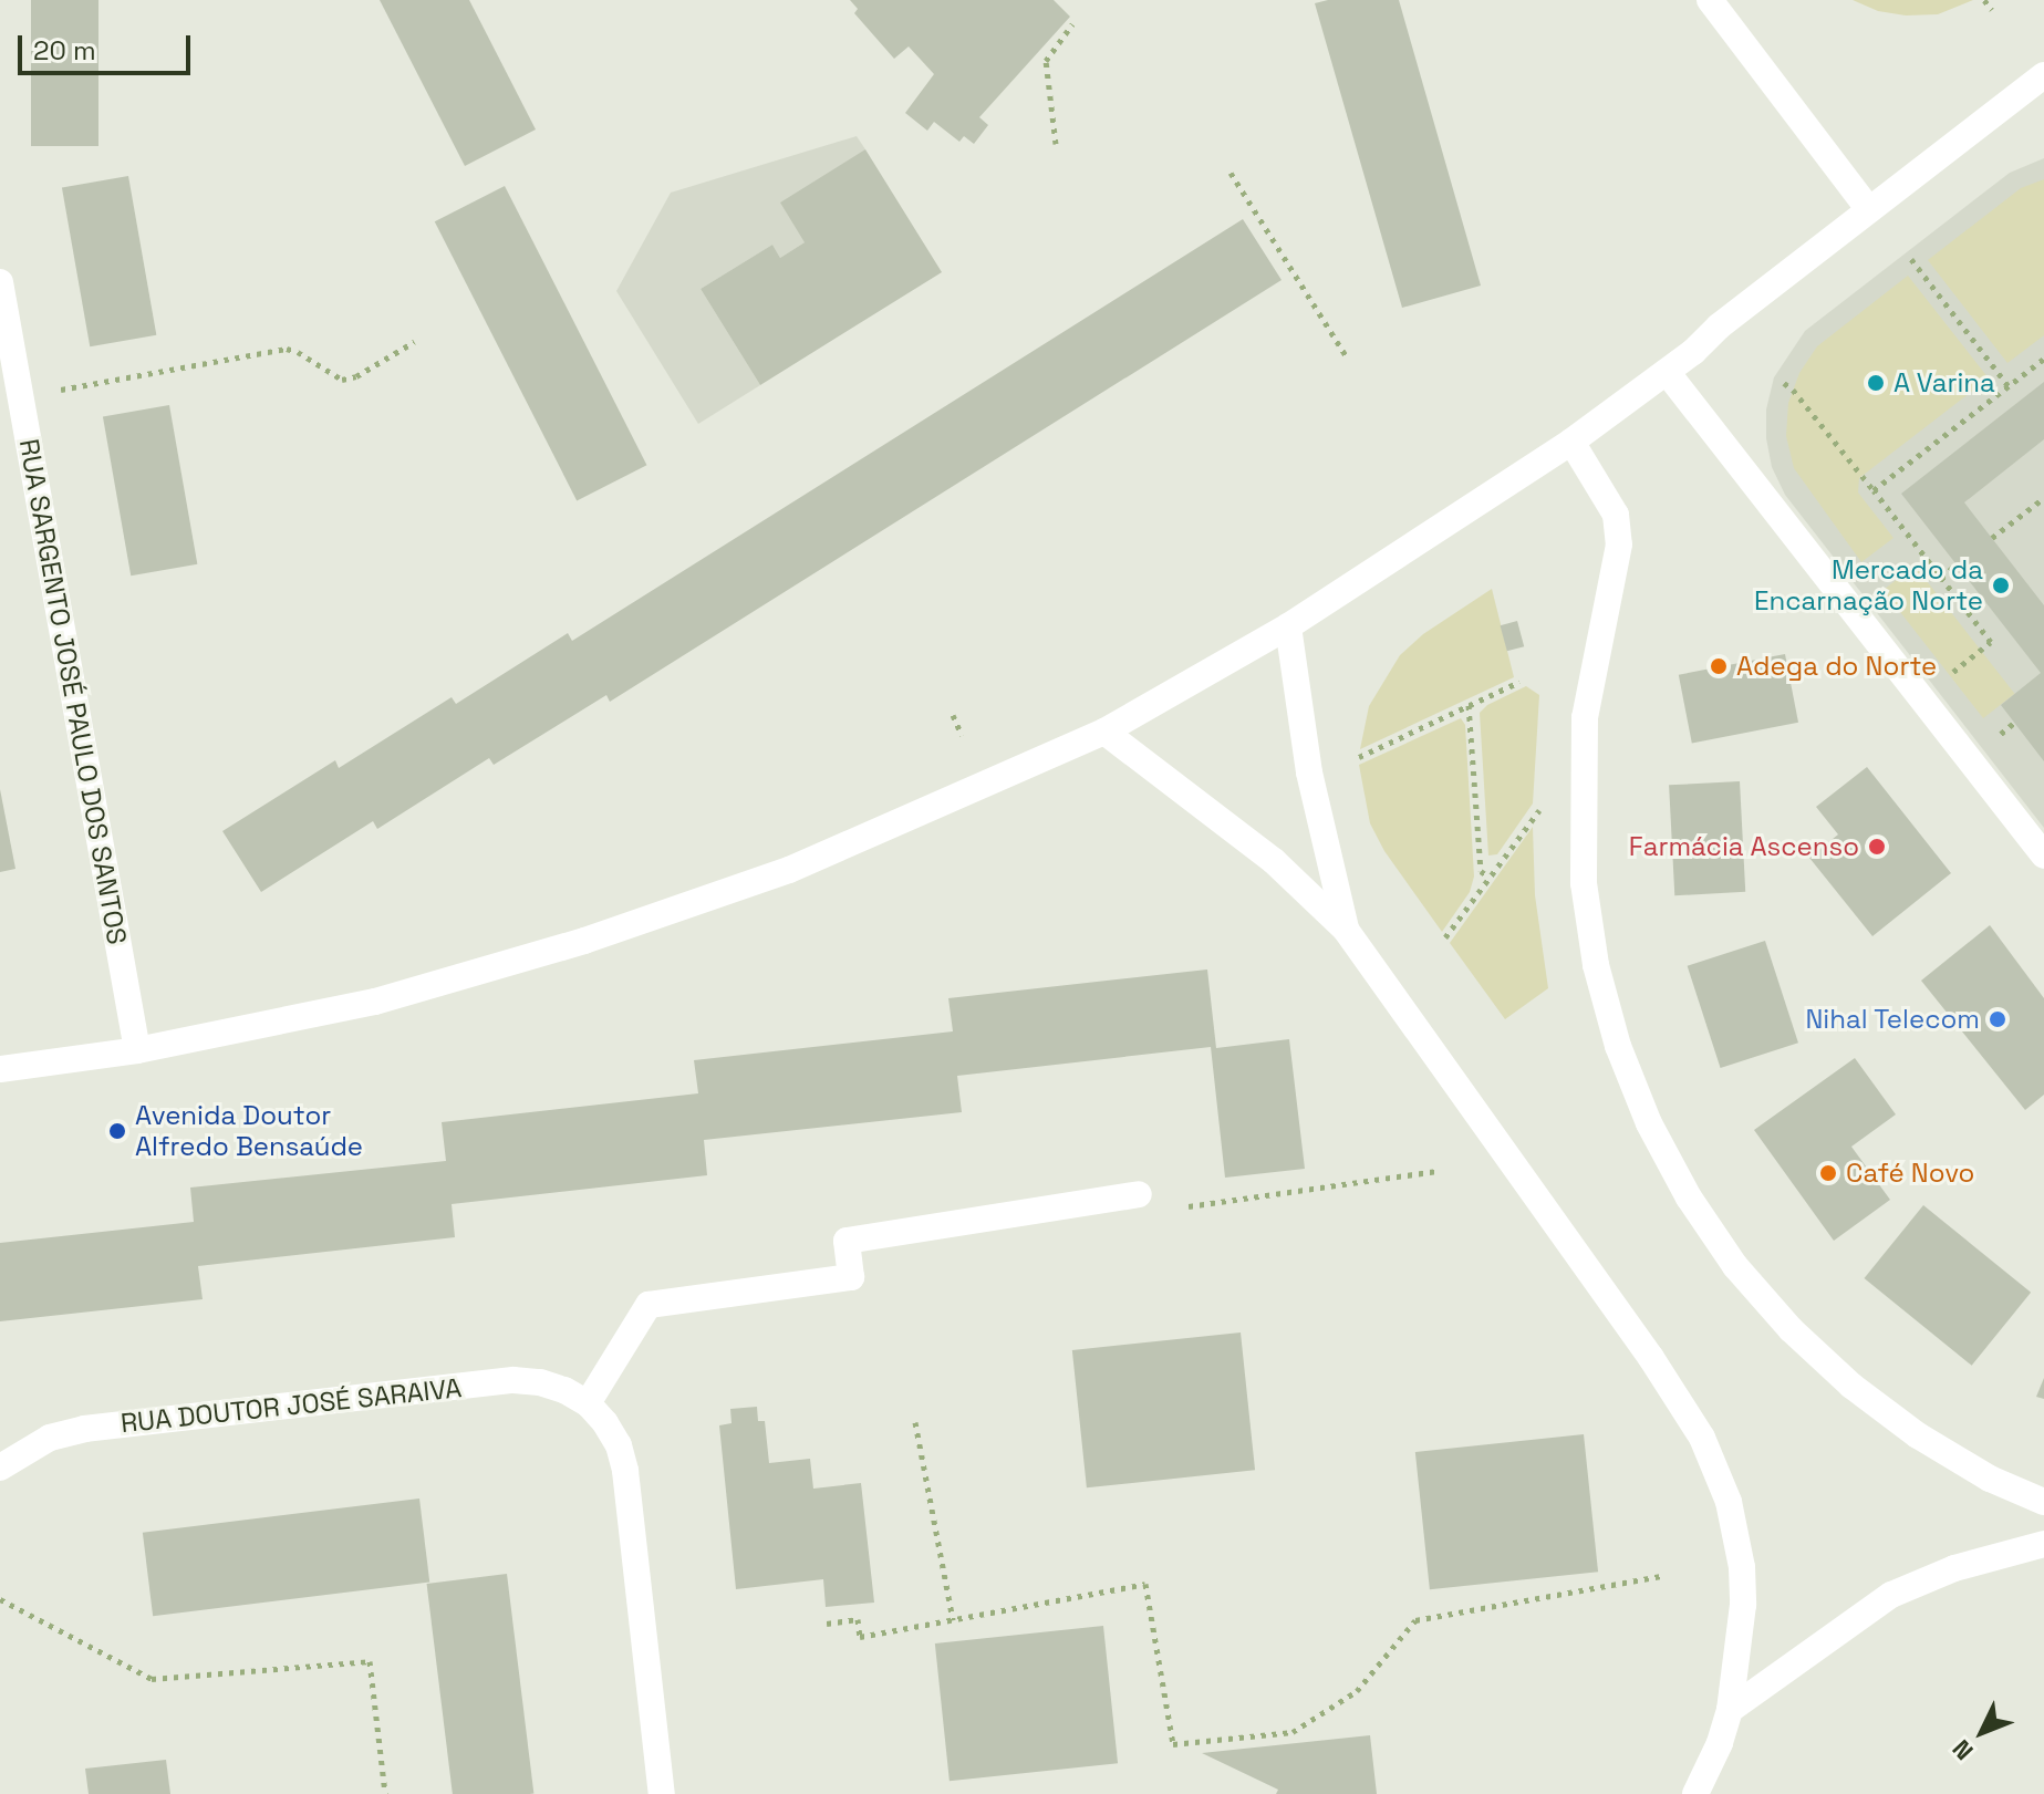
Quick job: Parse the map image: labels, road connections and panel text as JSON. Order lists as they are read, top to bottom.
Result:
{
  "streets": {
    "street": ["RUA SARGENTO JOSÉ PAULO DOS SANTOS", "RUA DOUTOR JOSÉ SARAIVA"]
  },
  "places": [
    "A Varina",
    "Mercado da Encarnação Norte",
    "Adega do Norte",
    "Farmácia Ascenso",
    "Nihal Telecom",
    "Avenida Doutor Alfredo Bensaúde",
    "Café Novo"
  ],
  "scale_bar": "20 m",
  "north": "bottom left"
}
